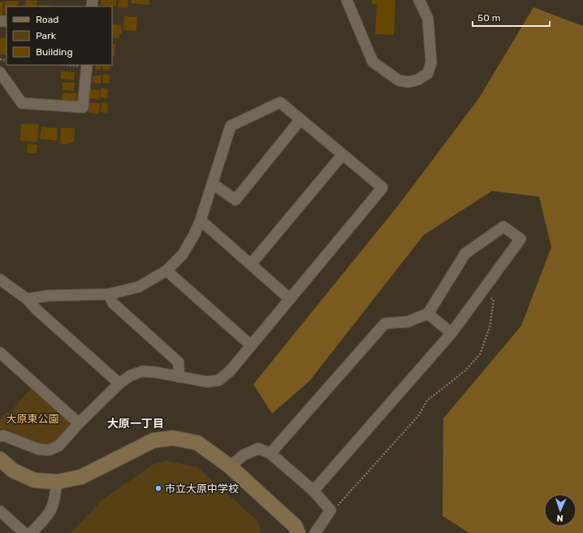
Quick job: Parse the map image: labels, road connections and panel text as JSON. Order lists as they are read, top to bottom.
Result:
{
  "districts": ["大原一丁目"],
  "parks": ["大原東公園"],
  "places": ["市立大原中学校"],
  "legend": ["Road", "Park", "Building"],
  "scale_bar": "50 m",
  "north": "bottom"
}
